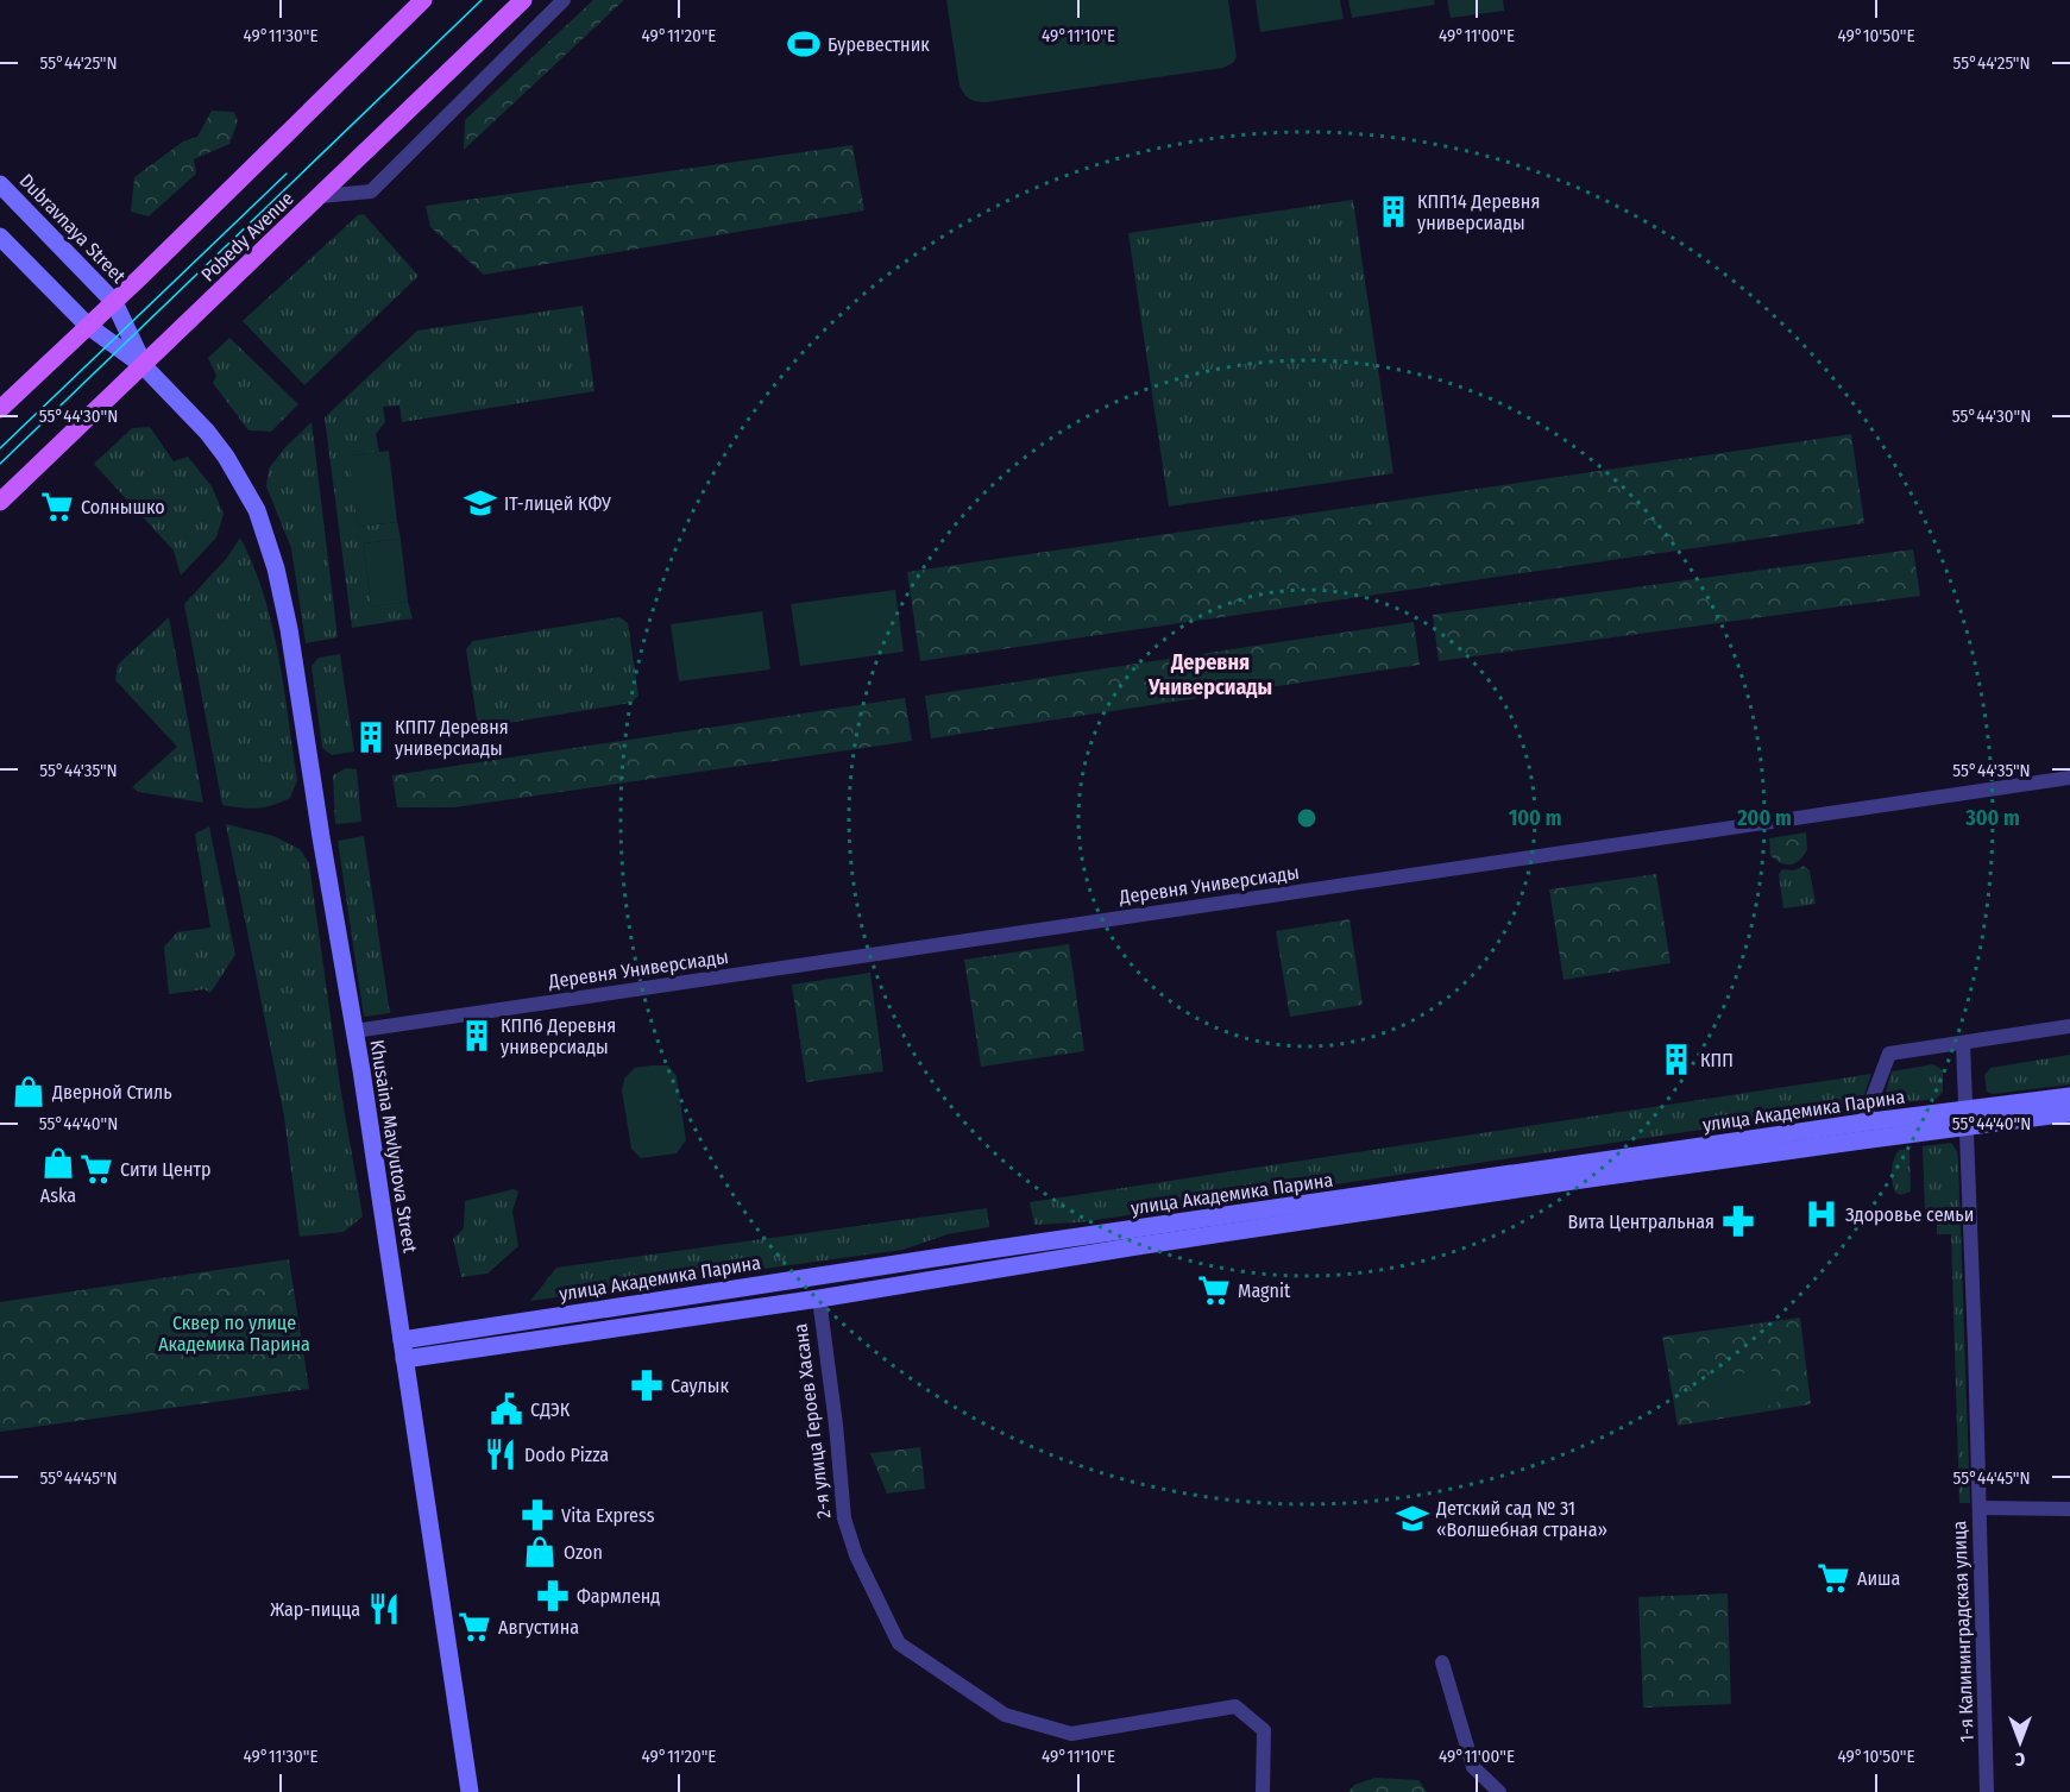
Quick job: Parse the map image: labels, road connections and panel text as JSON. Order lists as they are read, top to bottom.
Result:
{
  "streets": {
    "main road": [
      "Dubravnaya Street",
      "Pobedy Avenue",
      "улица Академика Парина",
      "Khusaina Mavlyutova Street",
      "2-я улица Героев Хасана"
    ],
    "street": ["Деревня Универсиады", "1-я Калининградская улица"]
  },
  "crossings": [
    ["Dubravnaya Street", "Pobedy Avenue"],
    ["Dubravnaya Street", "Khusaina Mavlyutova Street"],
    ["Pobedy Avenue", "Khusaina Mavlyutova Street"],
    ["Деревня Универсиады", "Khusaina Mavlyutova Street"],
    ["улица Академика Парина", "Khusaina Mavlyutova Street"],
    ["улица Академика Парина", "2-я улица Героев Хасана"],
    ["улица Академика Парина", "1-я Калининградская улица"]
  ],
  "districts": ["Деревня Универсиады"],
  "parks": ["Сквер по улице Академика Парина"],
  "places": {
    "sports": ["Буревестник"],
    "building": [
      "КПП14 Деревня универсиады",
      "КПП7 Деревня универсиады",
      "КПП6 Деревня универсиады",
      "КПП"
    ],
    "school or university": ["IT-лицей КФУ", "Детский сад № 31 «Волшебная страна»"],
    "supermarket": [
      "Солнышко",
      "Сити Центр",
      "Magnit",
      "Аиша",
      "Августина"
    ],
    "shop": ["Дверной Стиль", "Aska", "Ozon"],
    "hospital": ["Здоровье семьи"],
    "pharmacy": [
      "Вита Центральная",
      "Саулык",
      "Vita Express",
      "Фармленд"
    ],
    "public building": ["СДЭК"],
    "restaurant": ["Dodo Pizza", "Жар-пицца"]
  },
  "north": "bottom",
  "coordinates": [
    "49°11'30\"E",
    "49°11'20\"E",
    "49°11'10\"E",
    "49°11'00\"E",
    "49°10'50\"E",
    "55°44'25\"N",
    "55°44'30\"N",
    "55°44'35\"N",
    "55°44'40\"N",
    "55°44'45\"N"
  ],
  "rings": ["100 m", "200 m", "300 m"]
}
